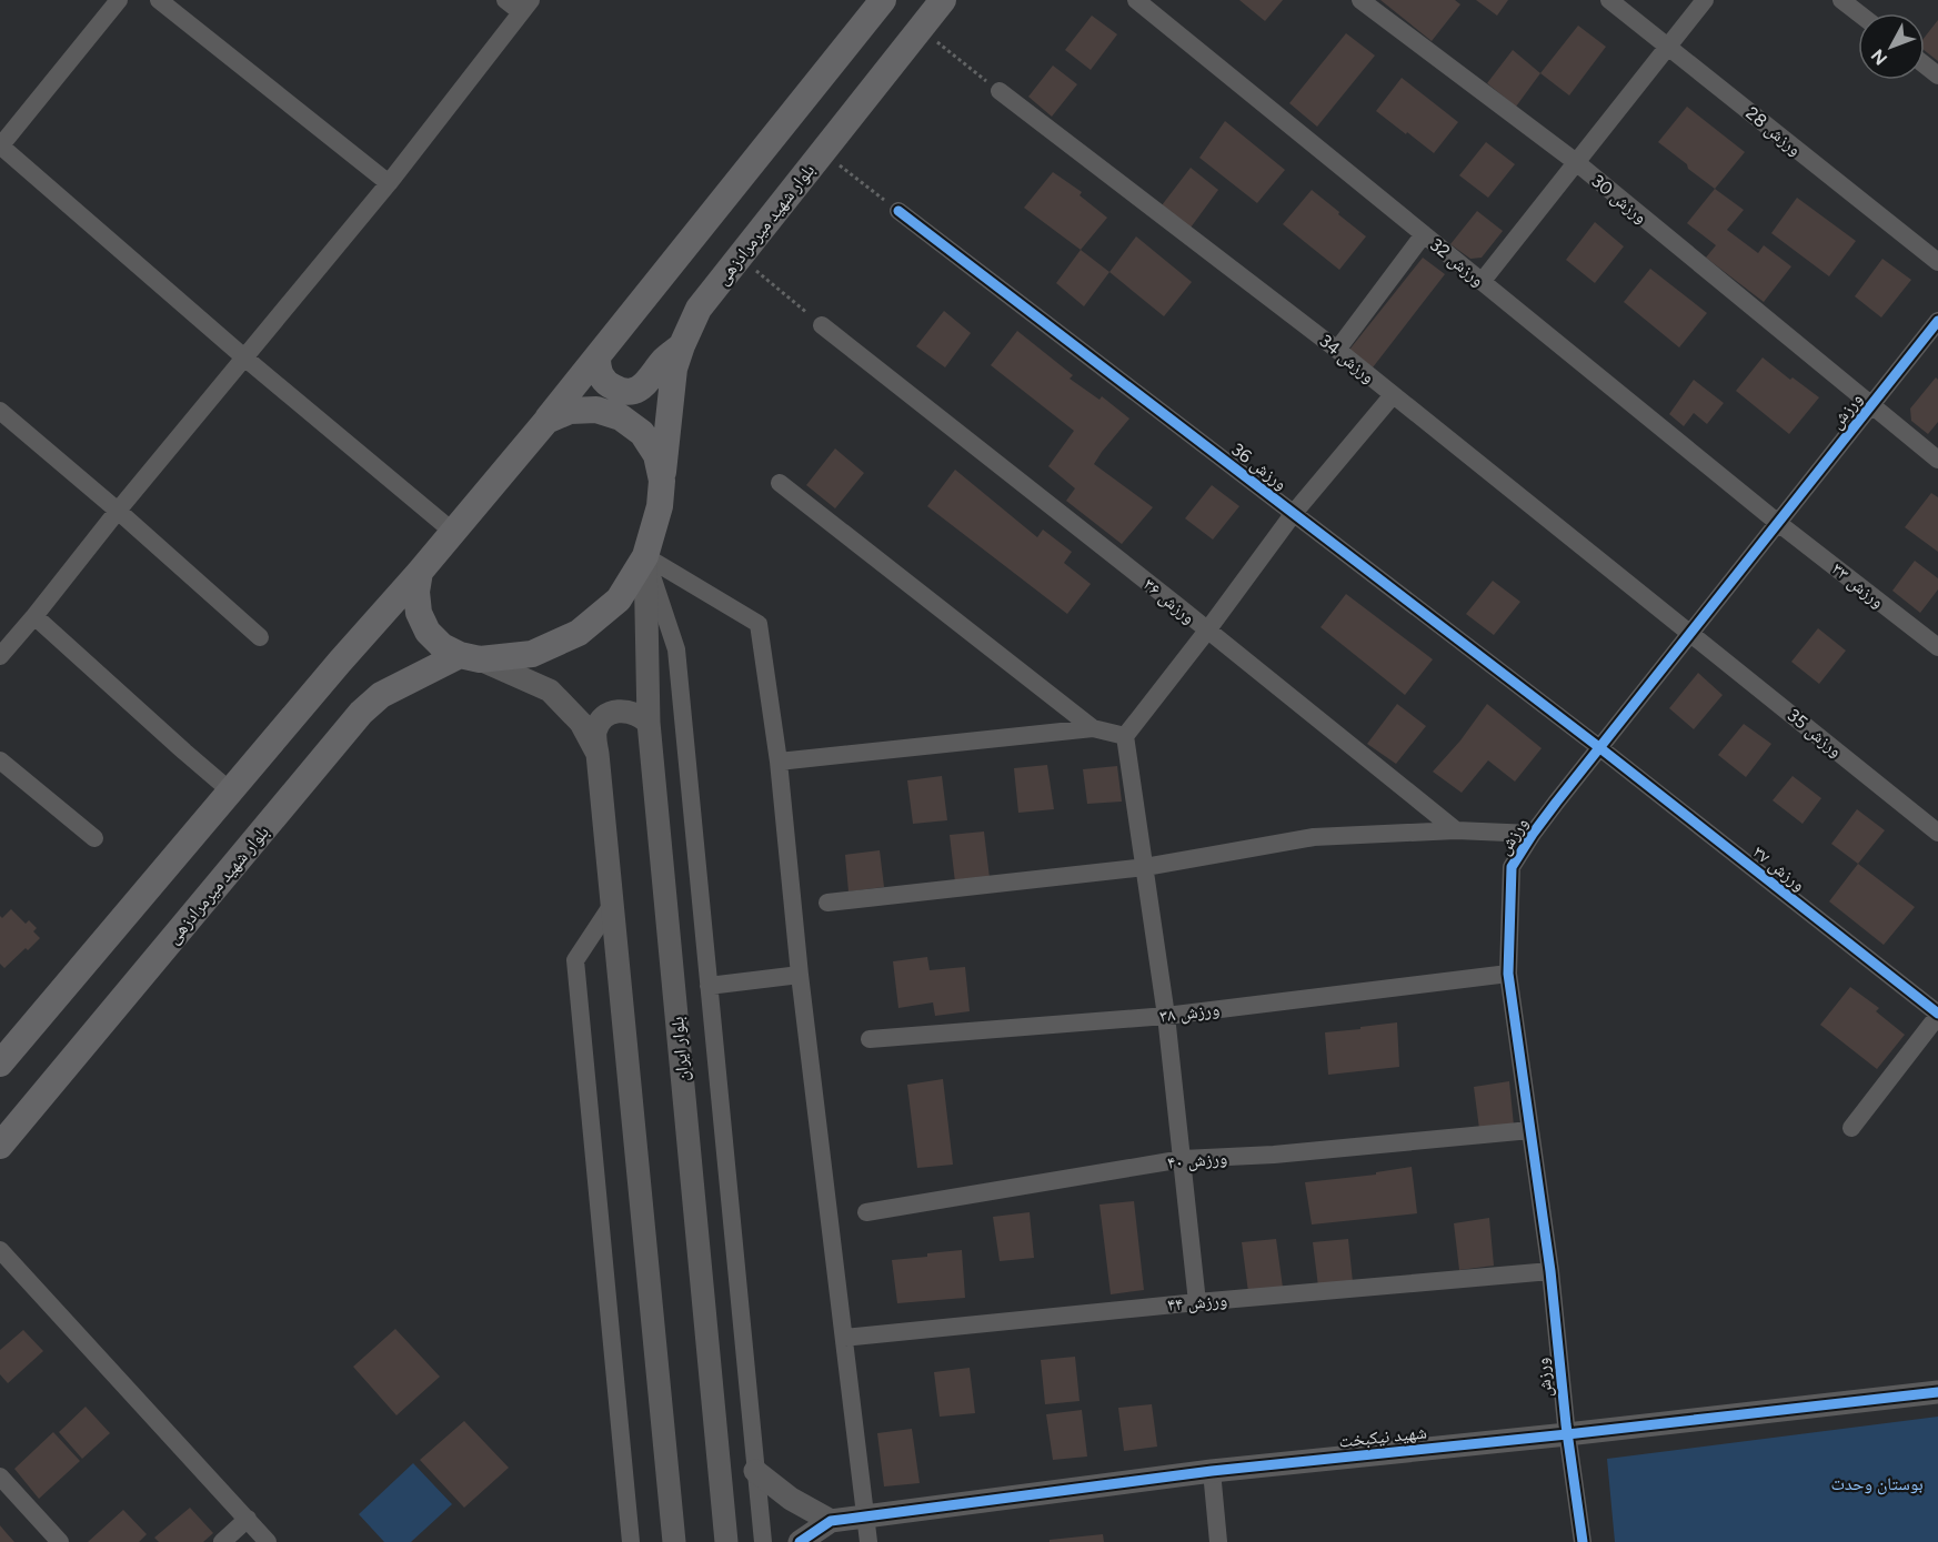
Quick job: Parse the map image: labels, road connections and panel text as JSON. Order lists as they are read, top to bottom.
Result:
{
  "streets": {
    "main road": ["بلوار شهید میرمرادزهی"],
    "street": [
      "ورزش 28",
      "ورزش 30",
      "ورزش 32",
      "ورزش 34",
      "ورزش",
      "ورزش 36",
      "ورزش ۳۳",
      "ورزش ۳۶",
      "ورزش 35",
      "ورزش ۳۷",
      "ورزش ۳۸",
      "بلوار ایران",
      "ورزش ۴۰",
      "ورزش ۴۴",
      "شهید نیکبخت"
    ]
  },
  "crossings": [
    ["ورزش 30", "ورزش"],
    ["بلوار شهید میرمرادزهی", "بلوار ایران"],
    ["ورزش 32", "ورزش"],
    ["ورزش 32", "ورزش ۳۳"],
    ["ورزش 34", "ورزش"],
    ["ورزش 34", "ورزش 35"],
    ["ورزش", "ورزش 36"],
    ["ورزش", "ورزش ۳۳"],
    ["ورزش", "ورزش 35"],
    ["ورزش", "ورزش ۳۷"],
    ["ورزش", "ورزش ۳۸"],
    ["ورزش", "ورزش ۴۰"],
    ["ورزش", "ورزش ۴۴"],
    ["ورزش", "شهید نیکبخت"],
    ["ورزش 36", "ورزش ۳۷"]
  ],
  "parks": ["بوستان وحدت"],
  "north": "bottom left"
}
